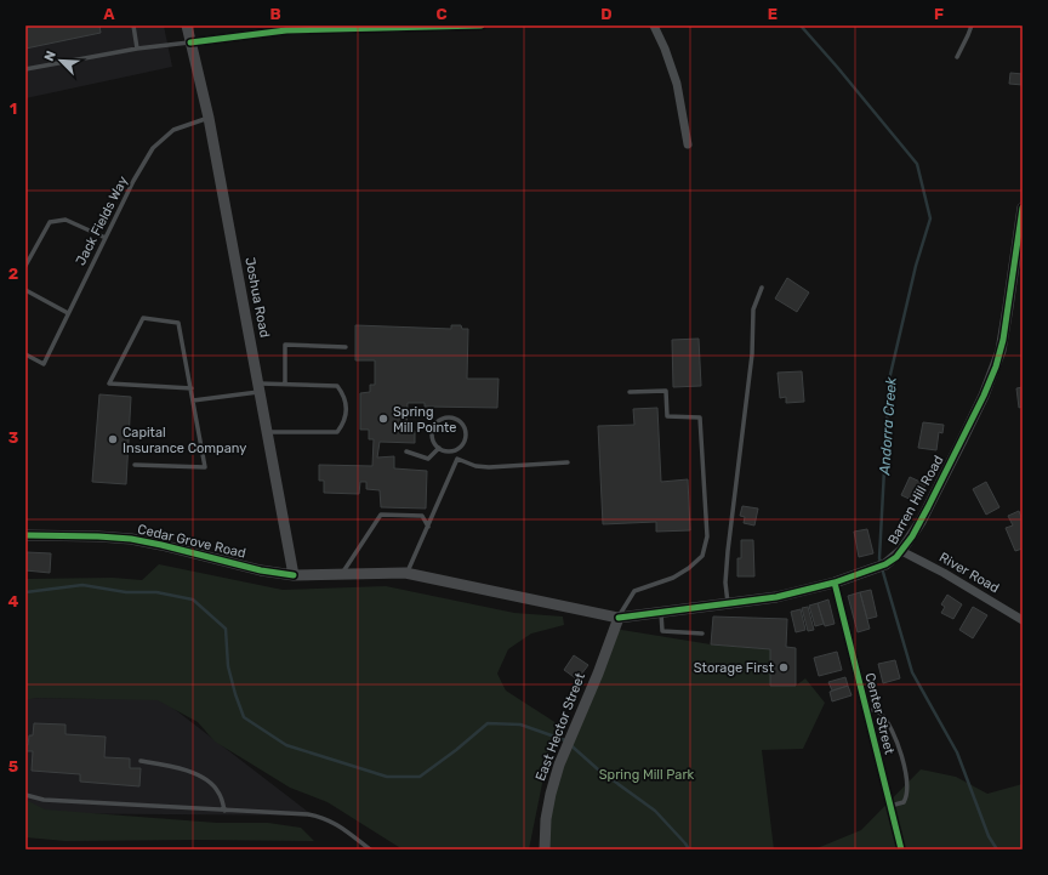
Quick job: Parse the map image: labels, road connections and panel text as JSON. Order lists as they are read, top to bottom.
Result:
{
  "streets": {
    "main road": [
      "Joshua Road",
      "Barren Hill Road",
      "Cedar Grove Road",
      "East Hector Street"
    ],
    "street": ["River Road", "Center Street"],
    "lane": ["Jack Fields Way"]
  },
  "crossings": [
    ["Jack Fields Way", "Joshua Road"],
    ["Joshua Road", "Cedar Grove Road"],
    ["Barren Hill Road", "Cedar Grove Road"],
    ["Barren Hill Road", "River Road"],
    ["Barren Hill Road", "Center Street"],
    ["Barren Hill Road", "East Hector Street"],
    ["Cedar Grove Road", "East Hector Street"]
  ],
  "water": ["Andorra Creek"],
  "parks": ["Spring Mill Park"],
  "places": ["Spring Mill Pointe", "Capital Insurance Company", "Storage First"],
  "north": "top left",
  "grid": {
    "columns": [
      "A",
      "B",
      "C",
      "D",
      "E",
      "F"
    ],
    "rows": [
      "1",
      "2",
      "3",
      "4",
      "5"
    ]
  }
}
